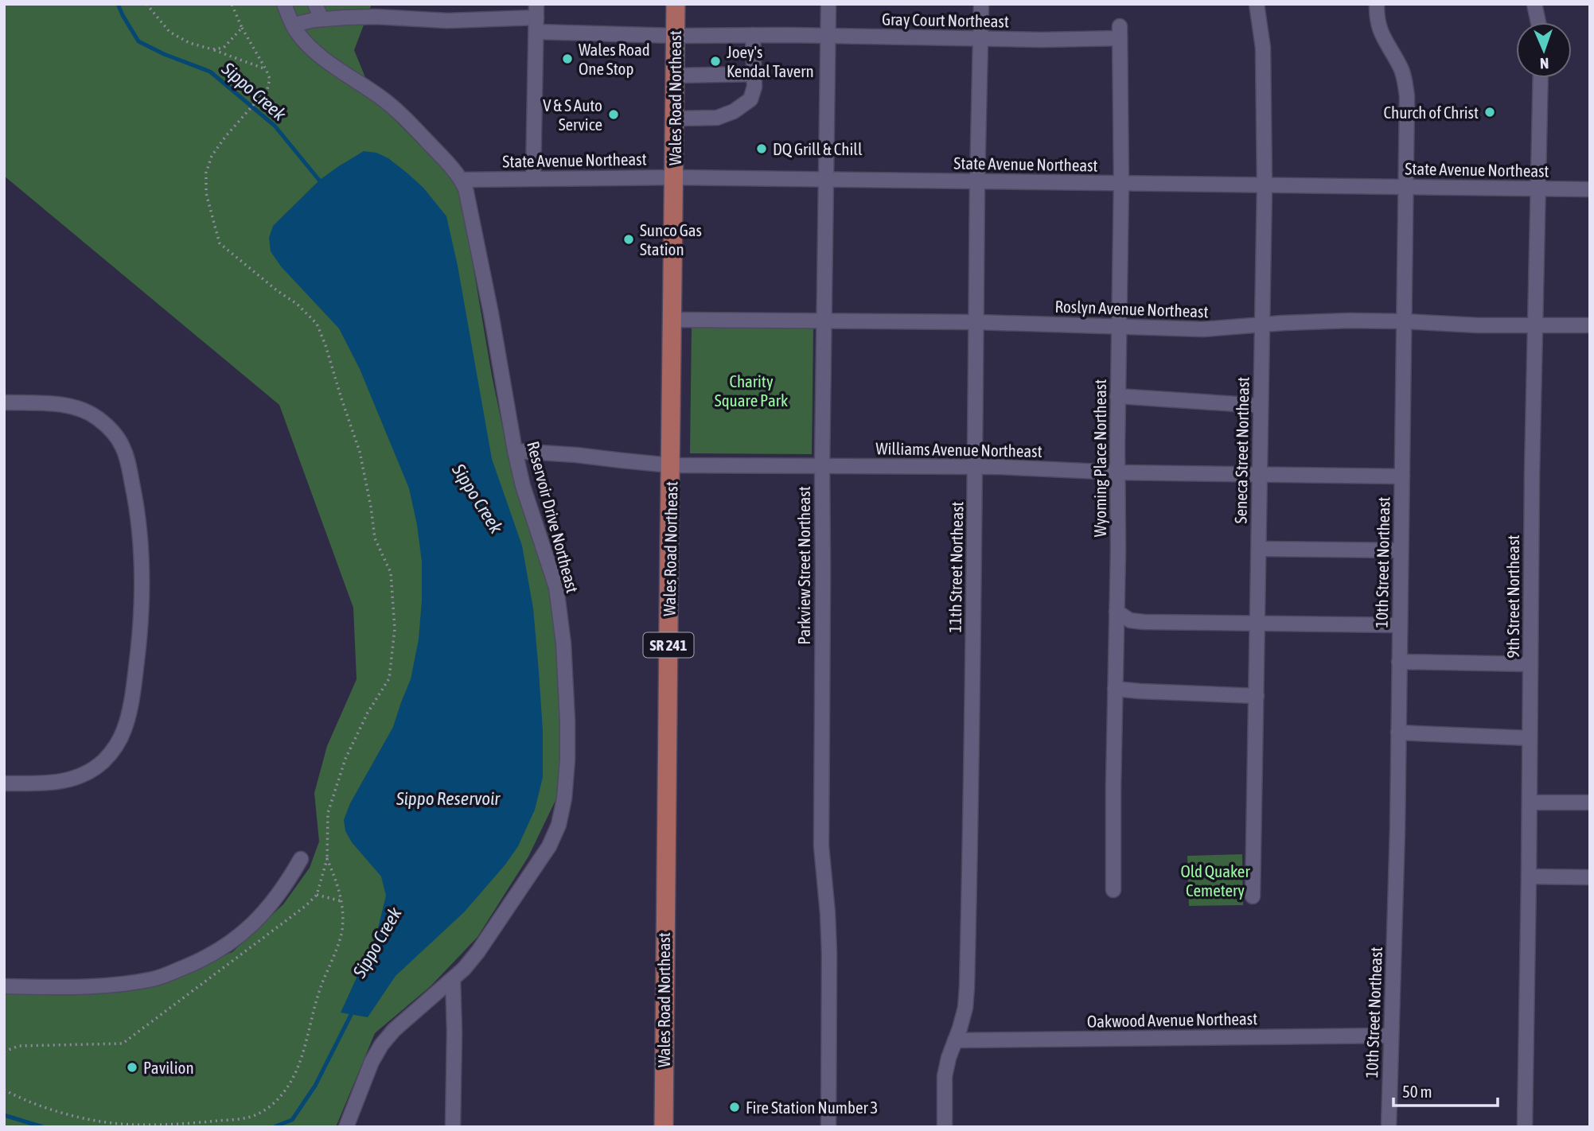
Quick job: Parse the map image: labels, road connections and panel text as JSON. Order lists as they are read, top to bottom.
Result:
{
  "streets": {
    "main road": ["Wales Road Northeast", "SR 241"],
    "street": [
      "Gray Court Northeast",
      "State Avenue Northeast",
      "Roslyn Avenue Northeast",
      "Williams Avenue Northeast",
      "Seneca Street Northeast",
      "Wyoming Place Northeast",
      "Reservoir Drive Northeast",
      "10th Street Northeast",
      "Parkview Street Northeast",
      "11th Street Northeast",
      "9th Street Northeast",
      "Oakwood Avenue Northeast"
    ]
  },
  "crossings": [
    ["Gray Court Northeast", "Wales Road Northeast"],
    ["Gray Court Northeast", "Wyoming Place Northeast"],
    ["Gray Court Northeast", "Reservoir Drive Northeast"],
    ["Gray Court Northeast", "Parkview Street Northeast"],
    ["Gray Court Northeast", "11th Street Northeast"],
    ["Wales Road Northeast", "State Avenue Northeast"],
    ["Wales Road Northeast", "Roslyn Avenue Northeast"],
    ["Wales Road Northeast", "Williams Avenue Northeast"],
    ["State Avenue Northeast", "Seneca Street Northeast"],
    ["State Avenue Northeast", "Wyoming Place Northeast"],
    ["State Avenue Northeast", "Reservoir Drive Northeast"],
    ["State Avenue Northeast", "10th Street Northeast"],
    ["State Avenue Northeast", "Parkview Street Northeast"],
    ["State Avenue Northeast", "11th Street Northeast"],
    ["State Avenue Northeast", "9th Street Northeast"],
    ["Roslyn Avenue Northeast", "Seneca Street Northeast"],
    ["Roslyn Avenue Northeast", "Wyoming Place Northeast"],
    ["Roslyn Avenue Northeast", "10th Street Northeast"],
    ["Roslyn Avenue Northeast", "Parkview Street Northeast"],
    ["Roslyn Avenue Northeast", "11th Street Northeast"],
    ["Roslyn Avenue Northeast", "9th Street Northeast"],
    ["Williams Avenue Northeast", "Seneca Street Northeast"],
    ["Williams Avenue Northeast", "Wyoming Place Northeast"],
    ["Williams Avenue Northeast", "Reservoir Drive Northeast"],
    ["Williams Avenue Northeast", "10th Street Northeast"],
    ["Williams Avenue Northeast", "Parkview Street Northeast"],
    ["Williams Avenue Northeast", "11th Street Northeast"],
    ["10th Street Northeast", "Oakwood Avenue Northeast"],
    ["11th Street Northeast", "Oakwood Avenue Northeast"]
  ],
  "water": ["Sippo Creek", "Sippo Reservoir"],
  "parks": ["Charity Square Park", "Old Quaker Cemetery"],
  "places": [
    "Wales Road One Stop",
    "Joey's Kendal Tavern",
    "Church of Christ",
    "V & S Auto Service",
    "DQ Grill & Chill",
    "Sunco Gas Station",
    "Pavilion",
    "Fire Station Number 3"
  ],
  "scale_bar": "50 m",
  "north": "bottom"
}
